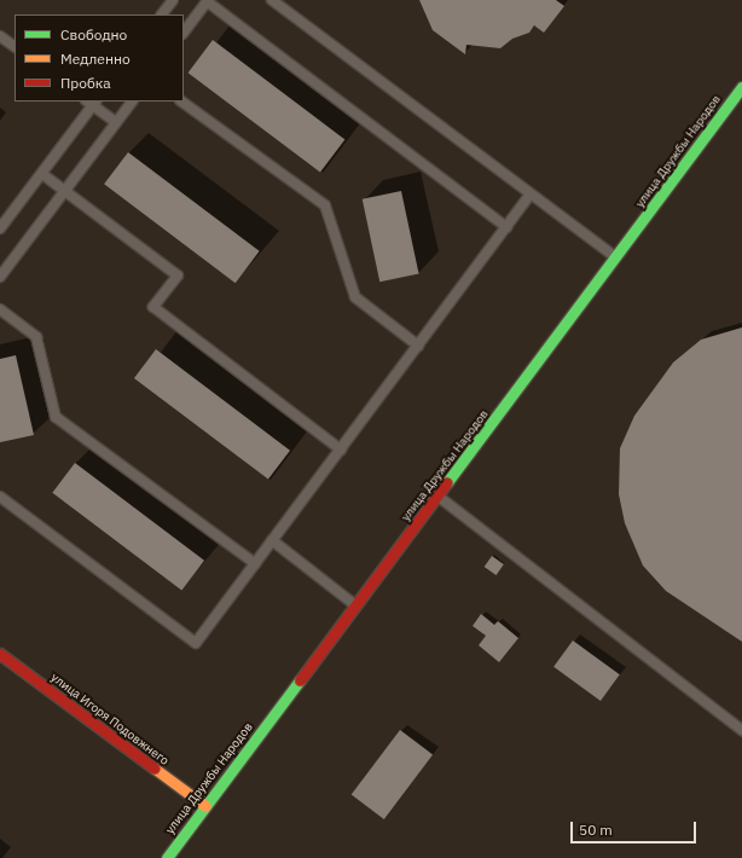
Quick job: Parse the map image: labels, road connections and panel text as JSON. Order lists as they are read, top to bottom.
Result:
{
  "streets": {
    "street": ["улица Дружбы Народов", "улица Игоря Подовжнего"]
  },
  "crossings": [
    ["улица Дружбы Народов", "улица Игоря Подовжнего"]
  ],
  "legend": ["Свободно", "Медленно", "Пробка"],
  "scale_bar": "50 m"
}
